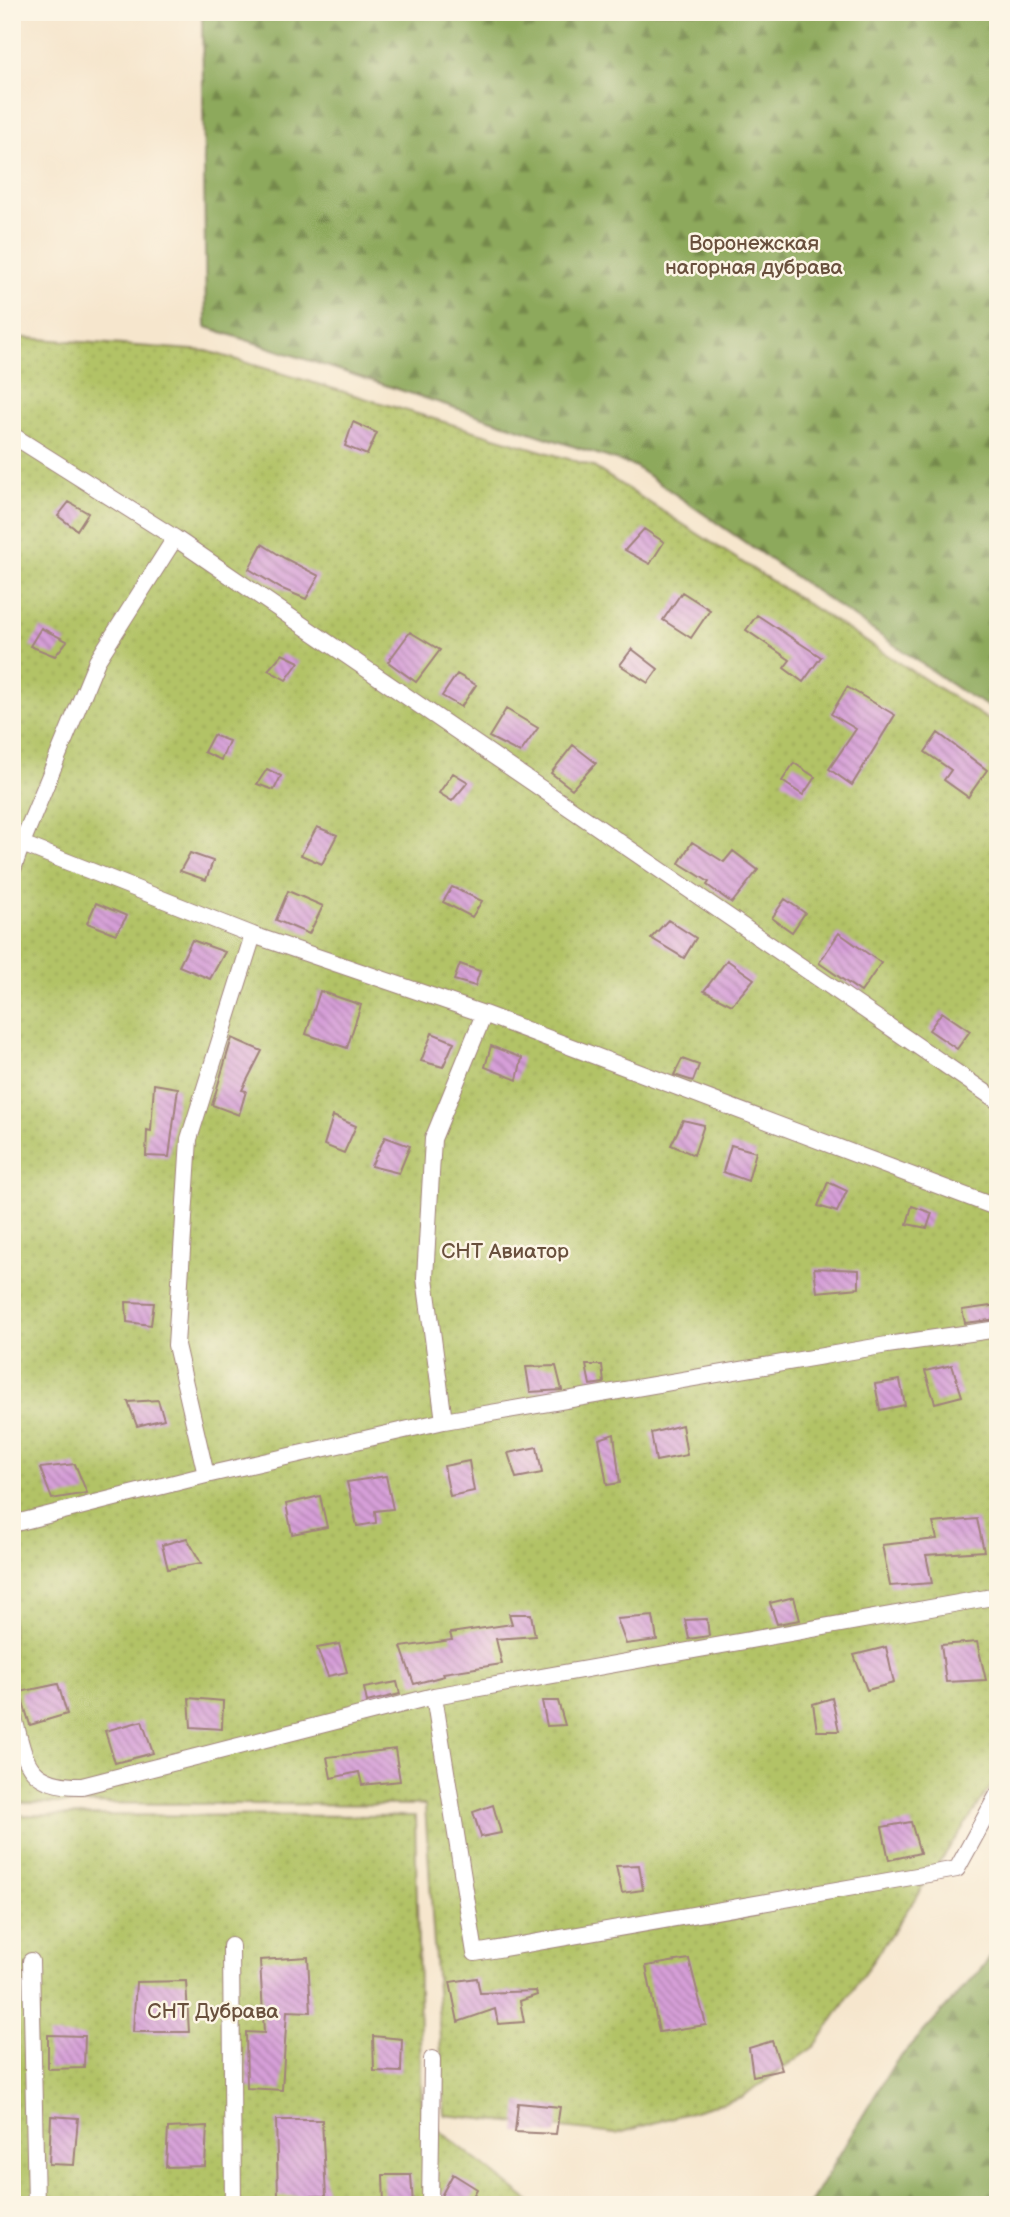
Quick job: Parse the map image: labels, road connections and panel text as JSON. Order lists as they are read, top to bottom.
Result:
{
  "parks": ["Воронежская нагорная дубрава", "СНТ Авиатор", "СНТ Дубрава"]
}
